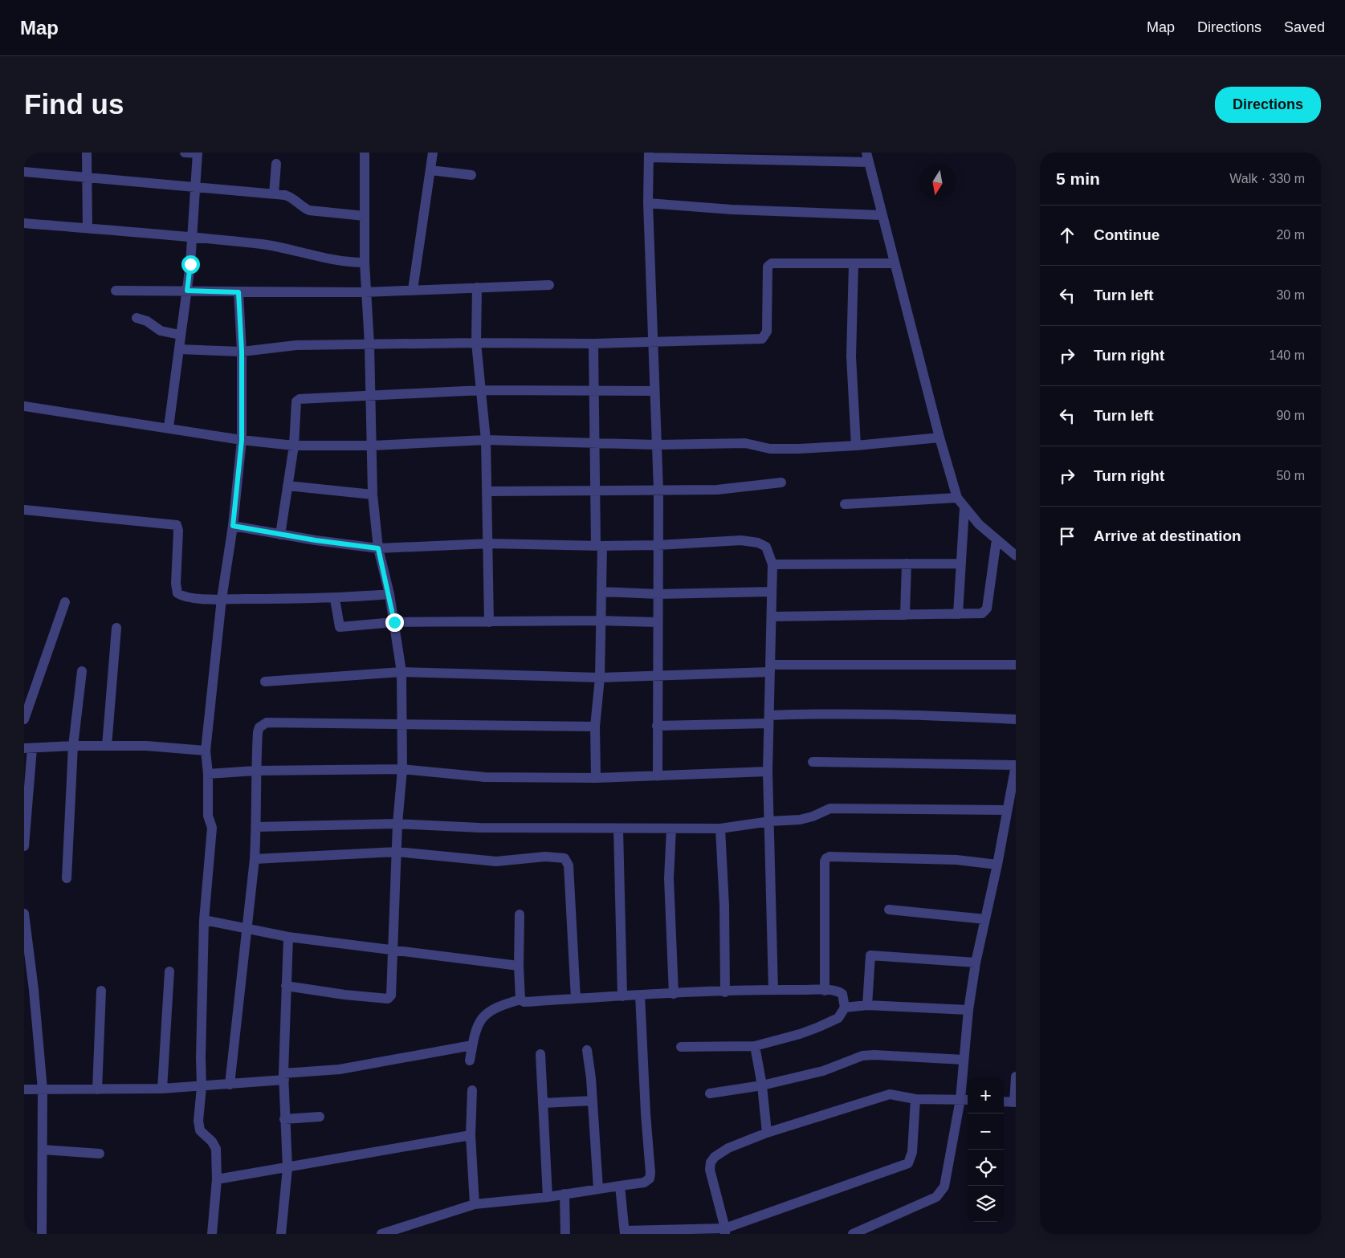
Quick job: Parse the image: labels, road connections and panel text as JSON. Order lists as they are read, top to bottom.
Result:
{
  "north": "bottom",
  "page": {
    "header": "Map",
    "nav": ["Map", "Directions", "Saved"],
    "buttons": "Directions",
    "title": "Find us",
    "heading": ["5 min", "Walk · 330 m"],
    "list": [
      ["Continue", "20 m"],
      ["Turn left", "30 m"],
      ["Turn right", "140 m"],
      ["Turn left", "90 m"],
      ["Turn right", "50 m"],
      "Arrive at destination"
    ],
    "map_buttons": ["+", "−"]
  }
}
